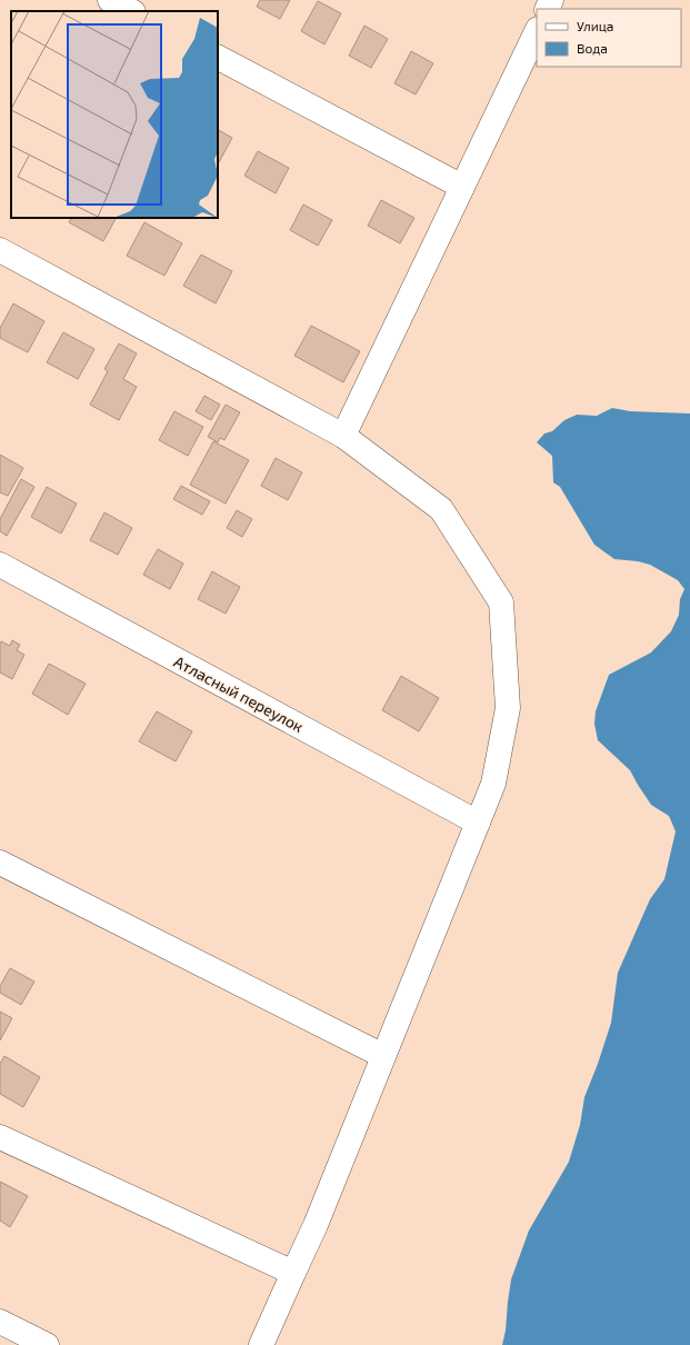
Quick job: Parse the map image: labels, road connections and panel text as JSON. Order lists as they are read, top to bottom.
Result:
{
  "streets": {
    "street": ["Атласный переулок"]
  },
  "legend": ["Улица", "Вода"]
}
